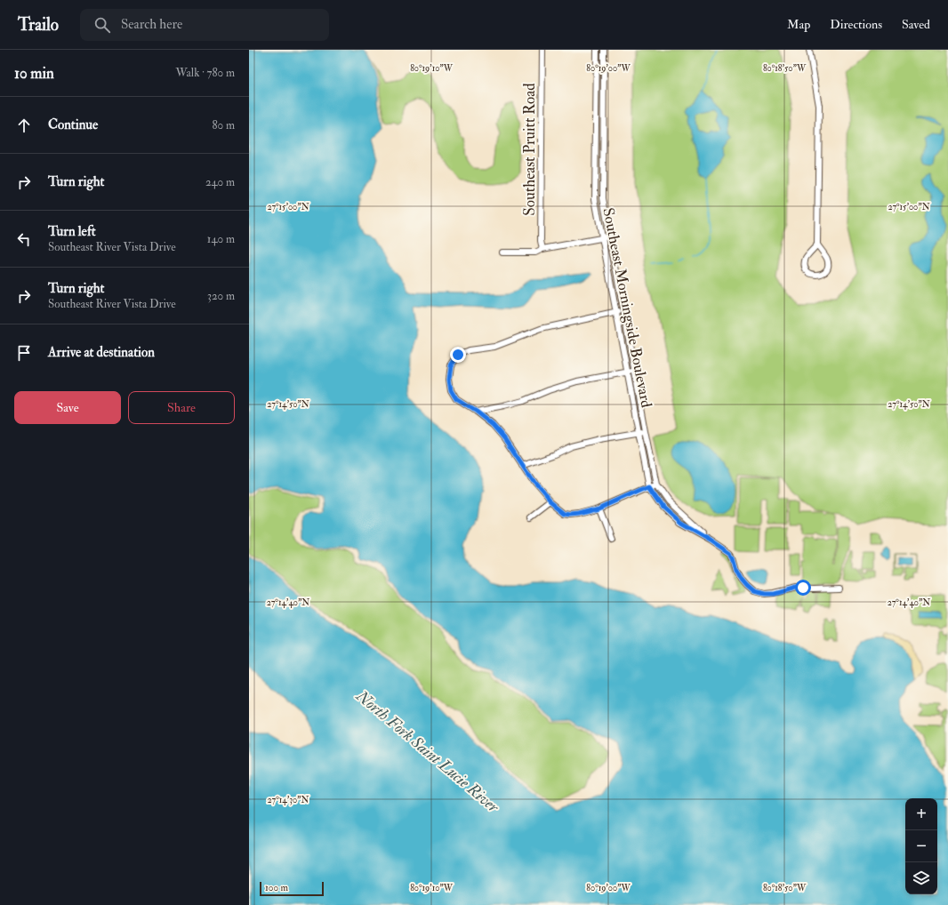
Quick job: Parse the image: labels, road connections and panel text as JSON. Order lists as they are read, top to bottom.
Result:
{
  "streets": {
    "street": ["Southeast Pruitt Road", "Southeast Morningside Boulevard"]
  },
  "water": ["North Fork Saint Lucie River"],
  "scale_bar": "100 m",
  "page": {
    "header": "Trailo",
    "search": "Search here",
    "nav": ["Map", "Directions", "Saved"],
    "heading": ["10 min", "Walk · 780 m"],
    "list": [
      ["Continue", "80 m"],
      ["Turn right", "240 m"],
      ["Turn left", "Southeast River Vista Drive", "140 m"],
      ["Turn right", "Southeast River Vista Drive", "320 m"],
      "Arrive at destination"
    ],
    "buttons": ["Save", "Share"],
    "map_buttons": ["+", "−"],
    "scale": "100 m"
  },
  "coordinates": [
    "80°19'10\"W",
    "80°19'00\"W",
    "80°18'50\"W",
    "27°15'00\"N",
    "27°14'50\"N",
    "27°14'40\"N",
    "27°14'30\"N"
  ]
}
